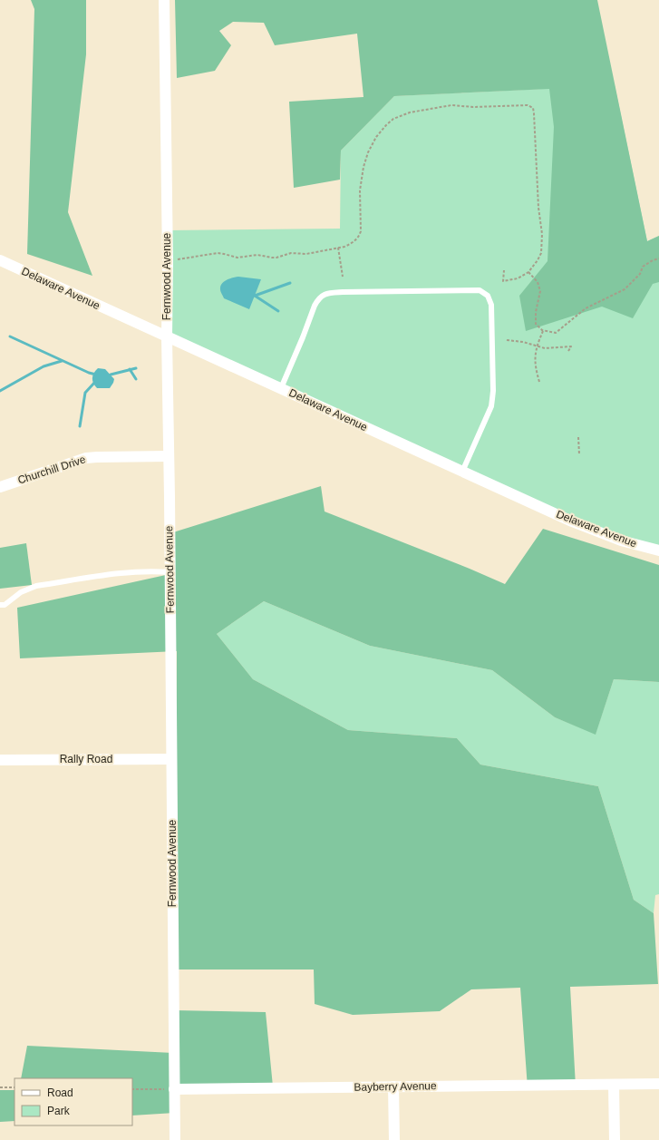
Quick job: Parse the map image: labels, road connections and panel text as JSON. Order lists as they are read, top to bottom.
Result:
{
  "streets": {
    "street": [
      "Fernwood Avenue",
      "Delaware Avenue",
      "Churchill Drive",
      "Rally Road",
      "Bayberry Avenue"
    ]
  },
  "crossings": [
    ["Fernwood Avenue", "Delaware Avenue"],
    ["Fernwood Avenue", "Churchill Drive"],
    ["Fernwood Avenue", "Rally Road"],
    ["Fernwood Avenue", "Bayberry Avenue"]
  ],
  "legend": ["Road", "Park"]
}
